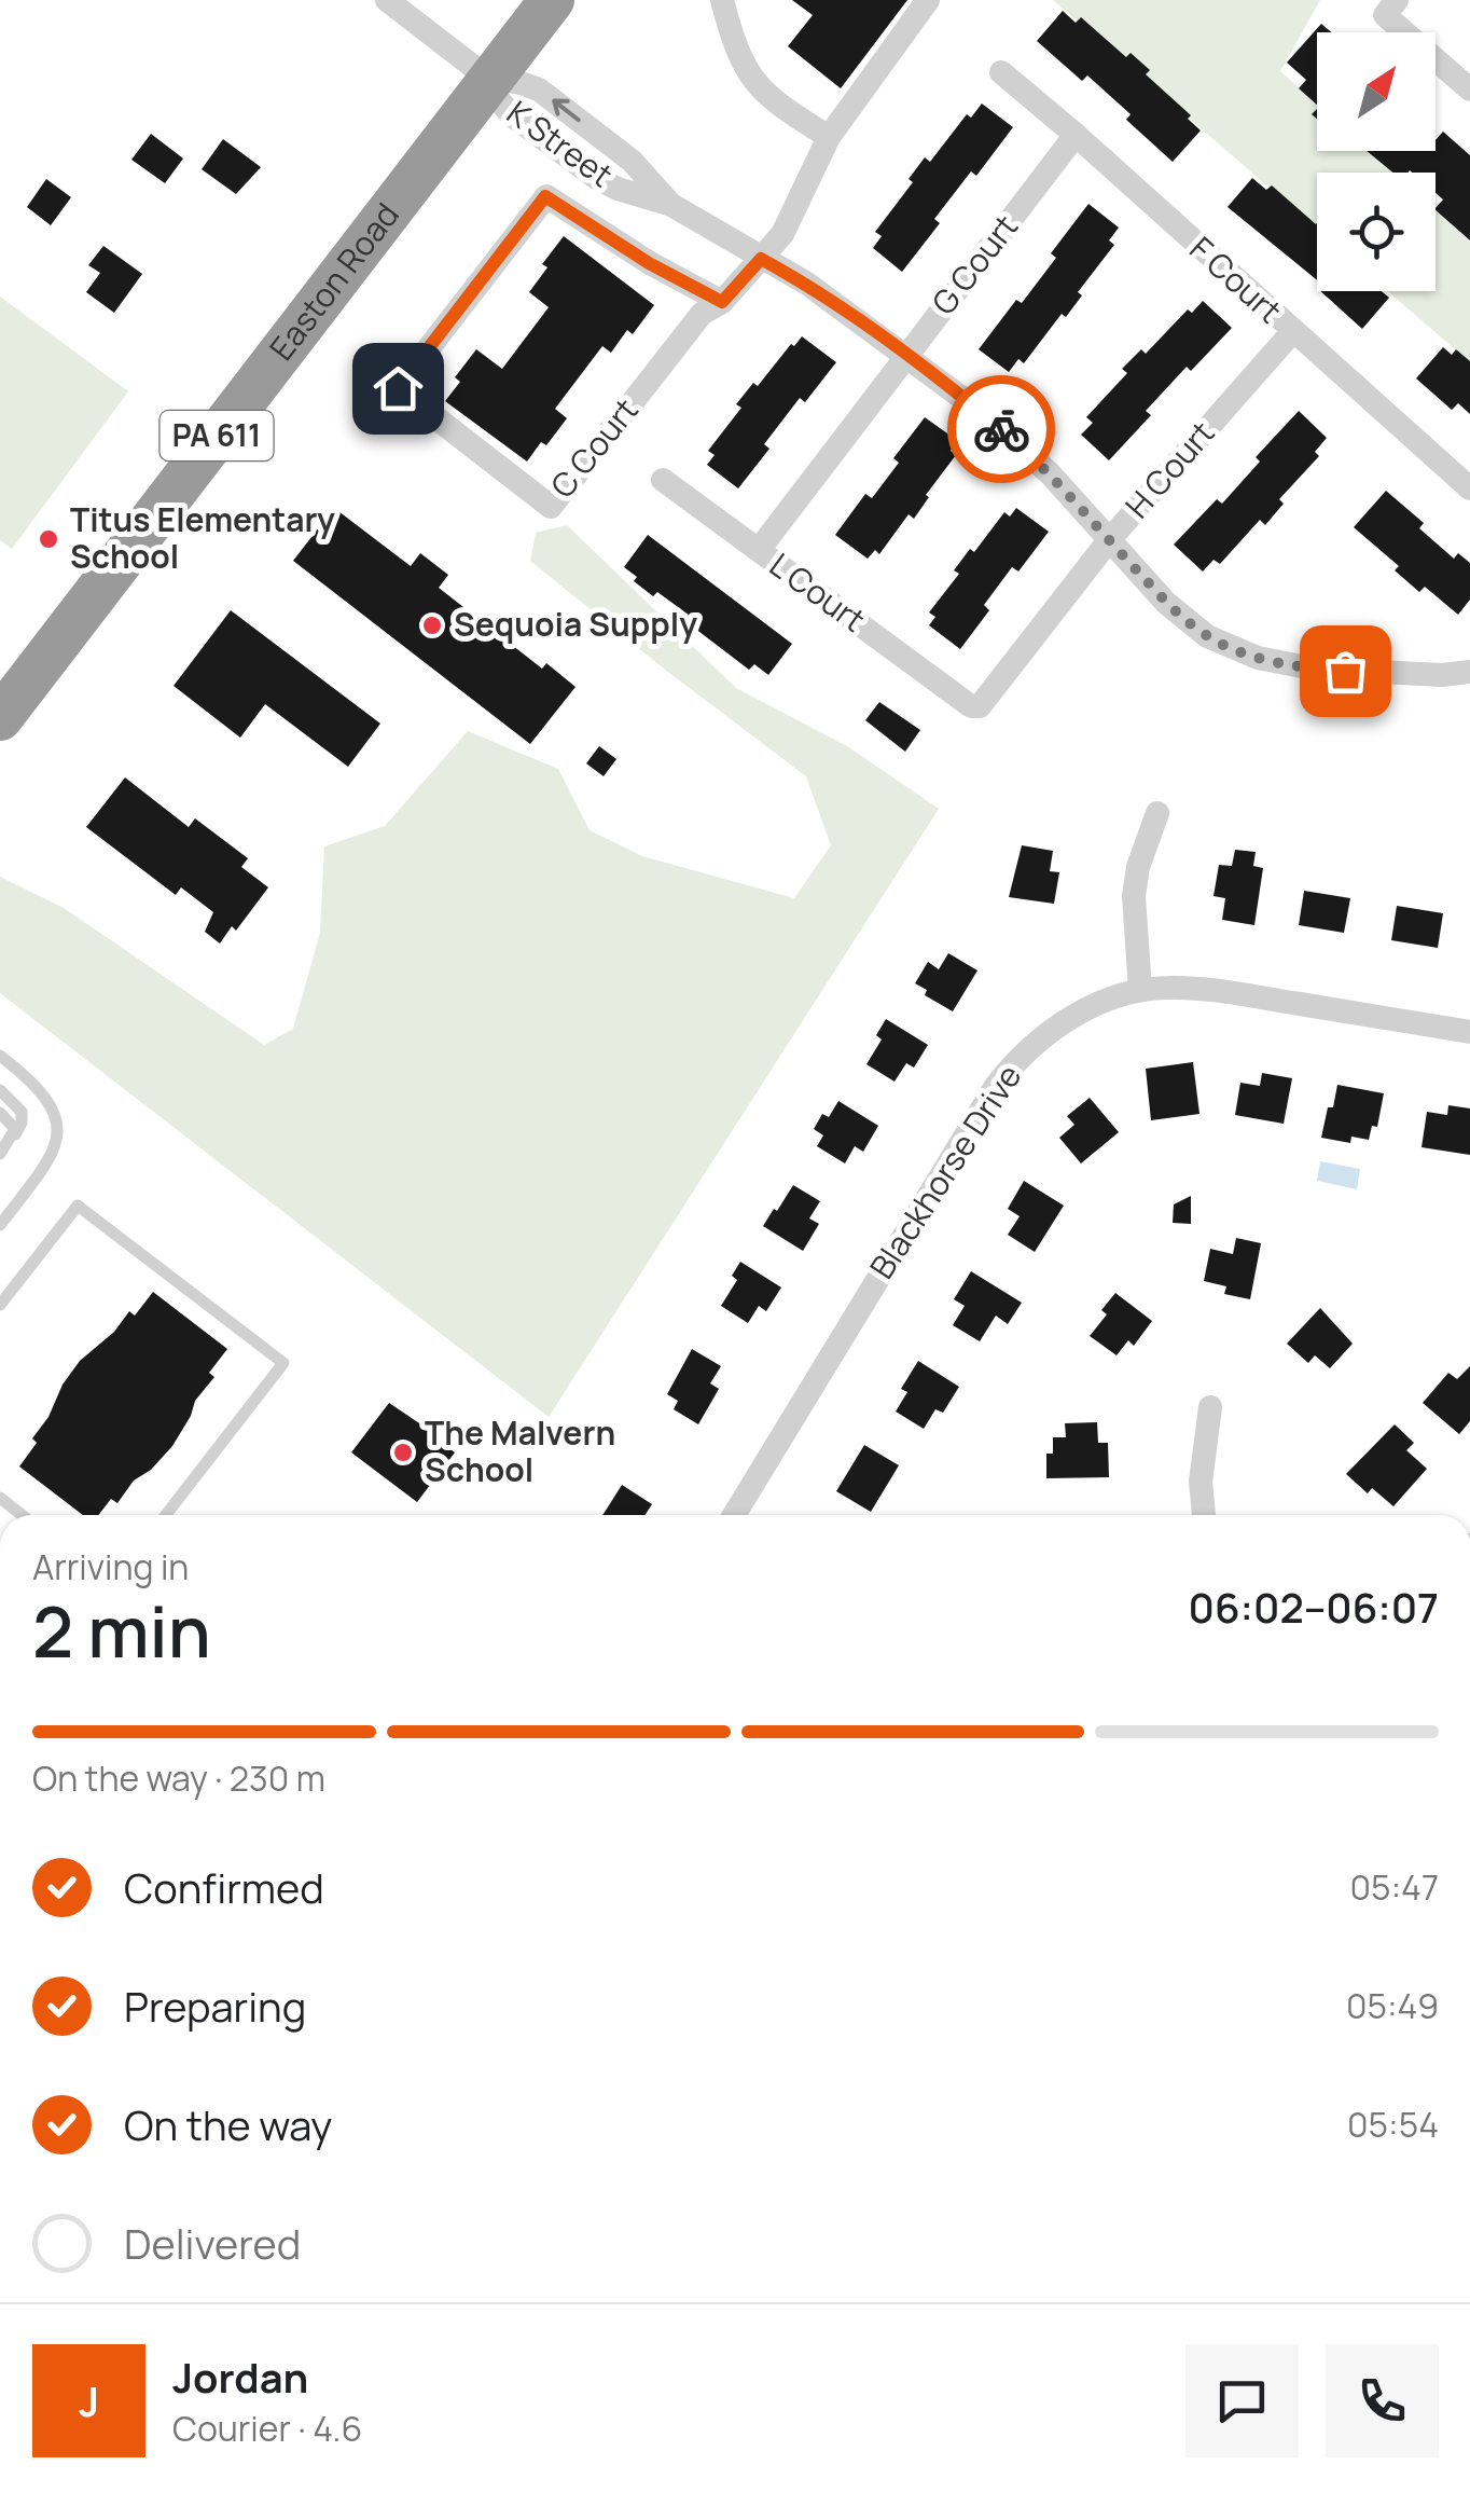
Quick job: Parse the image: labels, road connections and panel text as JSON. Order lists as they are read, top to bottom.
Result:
{
  "streets": {
    "highway": ["Easton Road", "PA 611"],
    "street": [
      "K Street",
      "G Court",
      "F Court",
      "C Court",
      "H Court",
      "L Court",
      "Blackhorse Drive"
    ]
  },
  "crossings": [
    ["K Street", "G Court"],
    ["K Street", "Easton Road"],
    ["K Street", "C Court"],
    ["K Street", "H Court"],
    ["G Court", "F Court"],
    ["G Court", "L Court"],
    ["F Court", "H Court"],
    ["H Court", "L Court"]
  ],
  "places": ["Titus Elementary School", "Sequoia Supply", "The Malvern School"],
  "north": "top right",
  "page": {
    "heading": ["2 min", "Arriving in", "06:02–06:07"],
    "panel": ["Jordan", "Courier · 4.6"],
    "bar": "On the way · 230 m",
    "list": [
      ["Confirmed", "05:47"],
      ["Preparing", "05:49"],
      ["On the way", "05:54"],
      "Delivered"
    ],
    "round": "J"
  }
}
